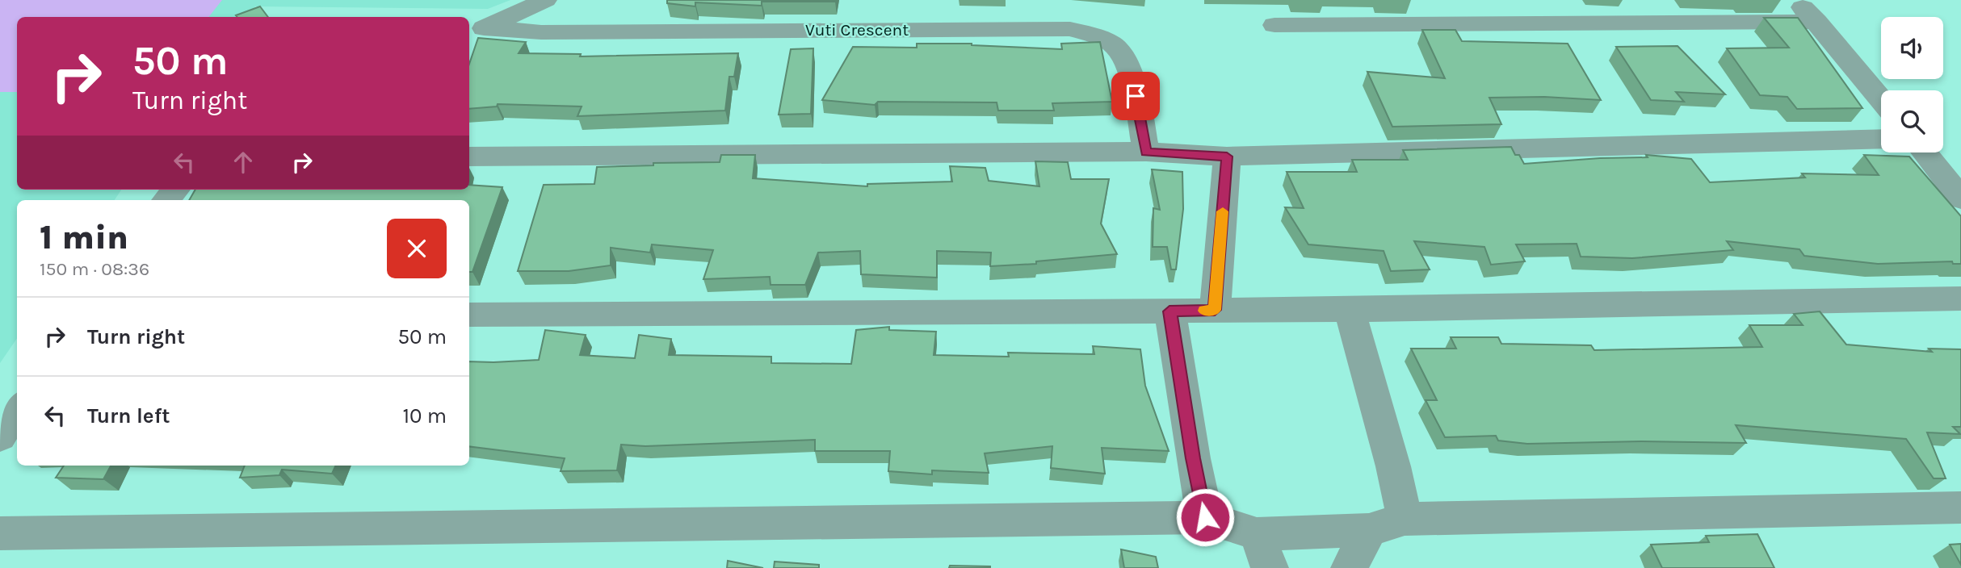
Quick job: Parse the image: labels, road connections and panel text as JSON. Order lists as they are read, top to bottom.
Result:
{
  "streets": {
    "street": ["Vuti Crescent"]
  },
  "page": {
    "turn": ["50 m", "Turn right"],
    "heading": ["1 min", "150 m · 08:36"],
    "list": [
      {
        "name": "Turn right",
        "value": "50 m"
      },
      {
        "name": "Turn left",
        "value": "10 m"
      }
    ]
  }
}
